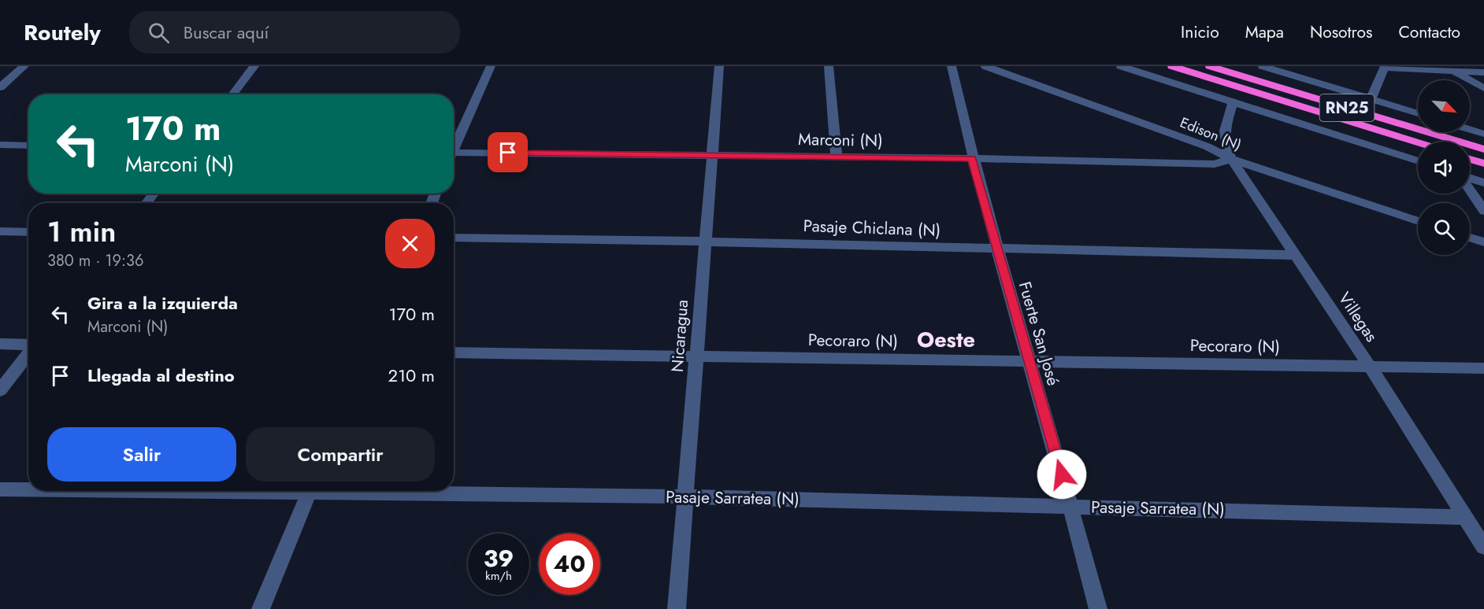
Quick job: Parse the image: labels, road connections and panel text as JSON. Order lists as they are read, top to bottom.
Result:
{
  "streets": {
    "highway": ["RN25"],
    "street": [
      "Edison (N)",
      "Marconi (N)",
      "Pasaje Chiclana (N)",
      "Villegas",
      "Fuerte San José",
      "Nicaragua",
      "Pecoraro (N)",
      "Pasaje Sarratea (N)"
    ]
  },
  "crossings": [
    ["Edison (N)", "Marconi (N)"],
    ["Edison (N)", "Villegas"],
    ["Marconi (N)", "Villegas"],
    ["Marconi (N)", "Fuerte San José"],
    ["Marconi (N)", "Nicaragua"],
    ["Pasaje Chiclana (N)", "Villegas"],
    ["Pasaje Chiclana (N)", "Fuerte San José"],
    ["Pasaje Chiclana (N)", "Nicaragua"],
    ["Villegas", "Pecoraro (N)"],
    ["Villegas", "Pasaje Sarratea (N)"],
    ["Fuerte San José", "Pecoraro (N)"],
    ["Fuerte San José", "Pasaje Sarratea (N)"],
    ["Nicaragua", "Pecoraro (N)"],
    ["Nicaragua", "Pasaje Sarratea (N)"]
  ],
  "districts": ["Oeste"],
  "north": "bottom right",
  "page": {
    "header": "Routely",
    "search": "Buscar aquí",
    "nav": [
      "Inicio",
      "Mapa",
      "Nosotros",
      "Contacto"
    ],
    "turn": ["170 m", "Marconi (N)"],
    "heading": ["1 min", "380 m · 19:36"],
    "list": [
      {
        "name": "Gira a la izquierda",
        "note": "Marconi (N)",
        "value": "170 m"
      },
      {
        "name": "Llegada al destino",
        "value": "210 m"
      }
    ],
    "buttons": ["Salir", "Compartir"],
    "speed": "39 km/h",
    "limit": "40"
  }
}
